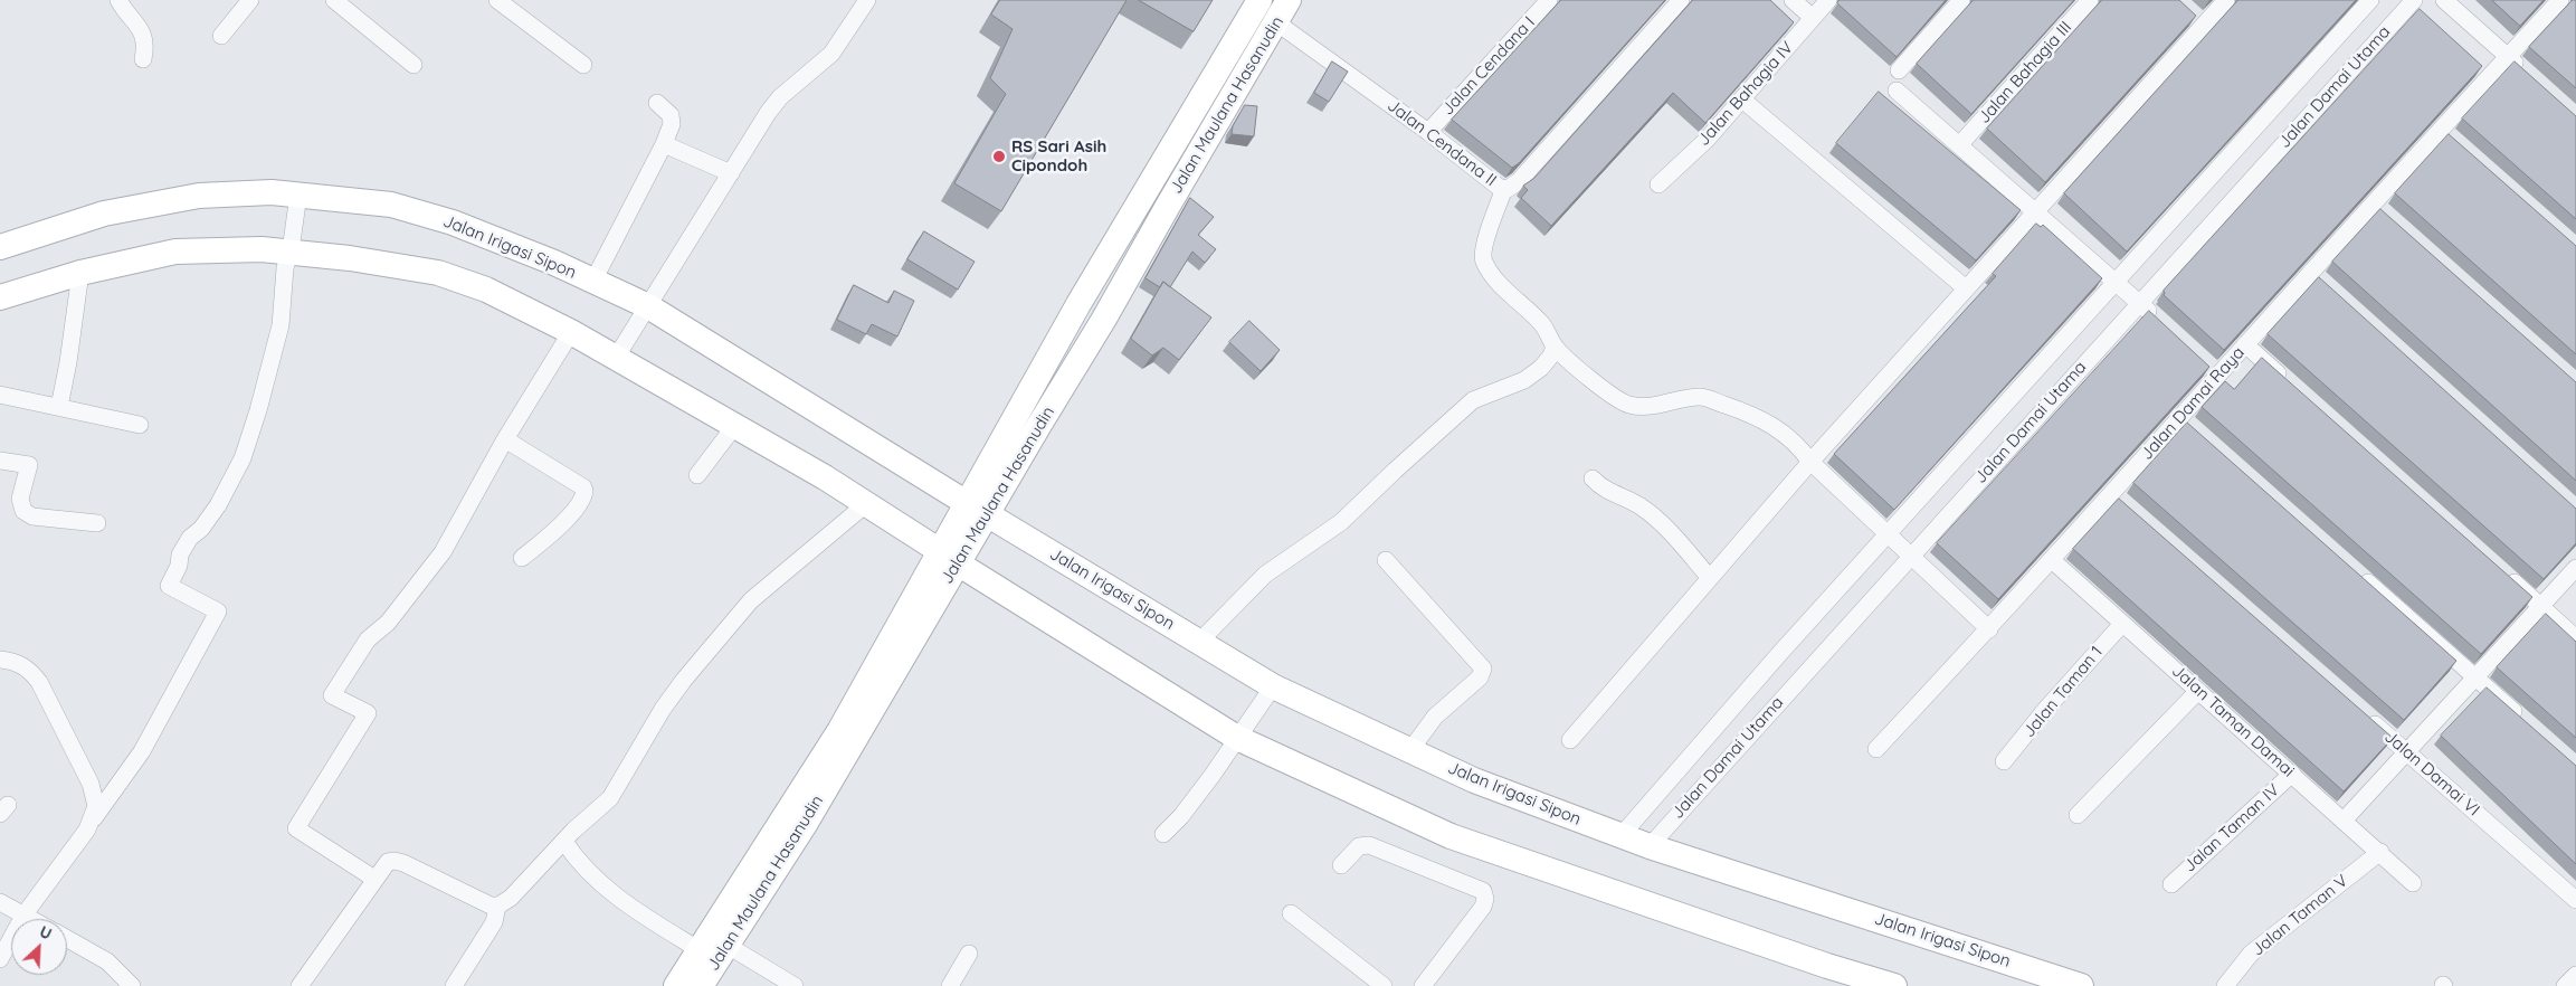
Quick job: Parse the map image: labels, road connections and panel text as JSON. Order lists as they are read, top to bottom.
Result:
{
  "streets": {
    "street": [
      "Jalan Cendana I",
      "Jalan Bahagia III",
      "Jalan Damai Utama",
      "Jalan Bahagia IV",
      "Jalan Maulana Hasanudin",
      "Jalan Cendana II",
      "Jalan Irigasi Sipon",
      "Jalan Damai Raya",
      "Jalan Taman 1",
      "Jalan Taman Damai",
      "Jalan Damai VI",
      "Jalan Taman IV",
      "Jalan Taman V"
    ]
  },
  "crossings": [
    ["Jalan Cendana I", "Jalan Cendana II"],
    ["Jalan Damai Utama", "Jalan Irigasi Sipon"],
    ["Jalan Maulana Hasanudin", "Jalan Cendana II"],
    ["Jalan Maulana Hasanudin", "Jalan Irigasi Sipon"],
    ["Jalan Damai Raya", "Jalan Taman Damai"],
    ["Jalan Taman 1", "Jalan Taman Damai"],
    ["Jalan Taman Damai", "Jalan Taman IV"],
    ["Jalan Taman Damai", "Jalan Taman V"]
  ],
  "places": ["RS Sari Asih Cipondoh"],
  "north": "top right"
}
